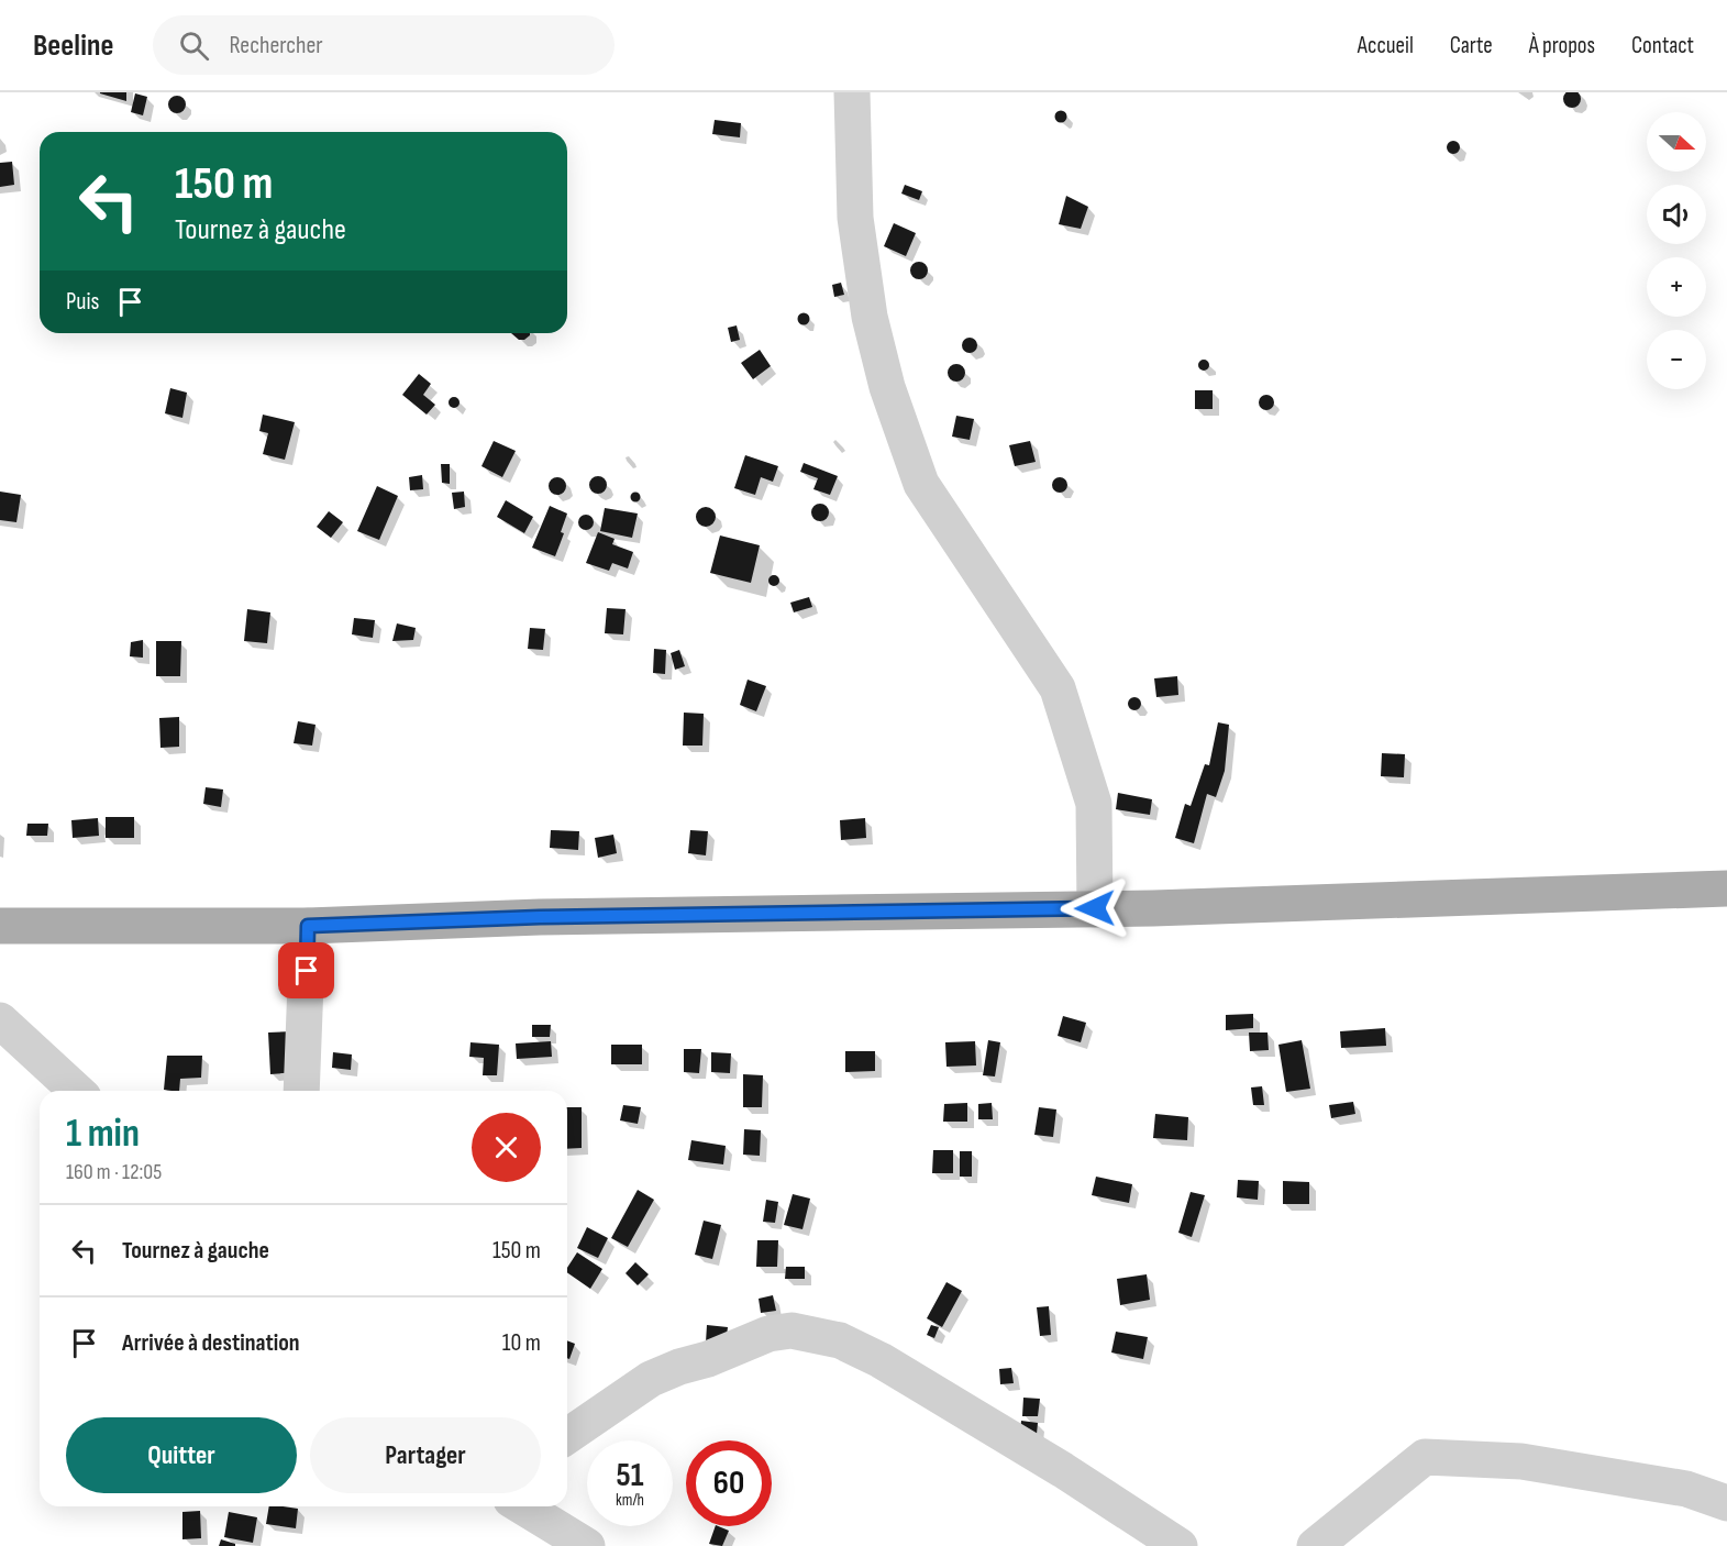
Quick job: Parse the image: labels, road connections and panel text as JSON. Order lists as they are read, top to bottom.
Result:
{
  "north": "right",
  "page": {
    "header": "Beeline",
    "search": "Rechercher",
    "nav": [
      "Accueil",
      "Carte",
      "À propos",
      "Contact"
    ],
    "map_buttons": ["+", "−"],
    "turn": ["150 m", "Tournez à gauche"],
    "then": "Puis",
    "heading": ["1 min", "160 m · 12:05"],
    "list": [
      {
        "name": "Tournez à gauche",
        "value": "150 m"
      },
      {
        "name": "Arrivée à destination",
        "value": "10 m"
      }
    ],
    "buttons": ["Quitter", "Partager"],
    "speed": "51 km/h",
    "limit": "60"
  }
}
